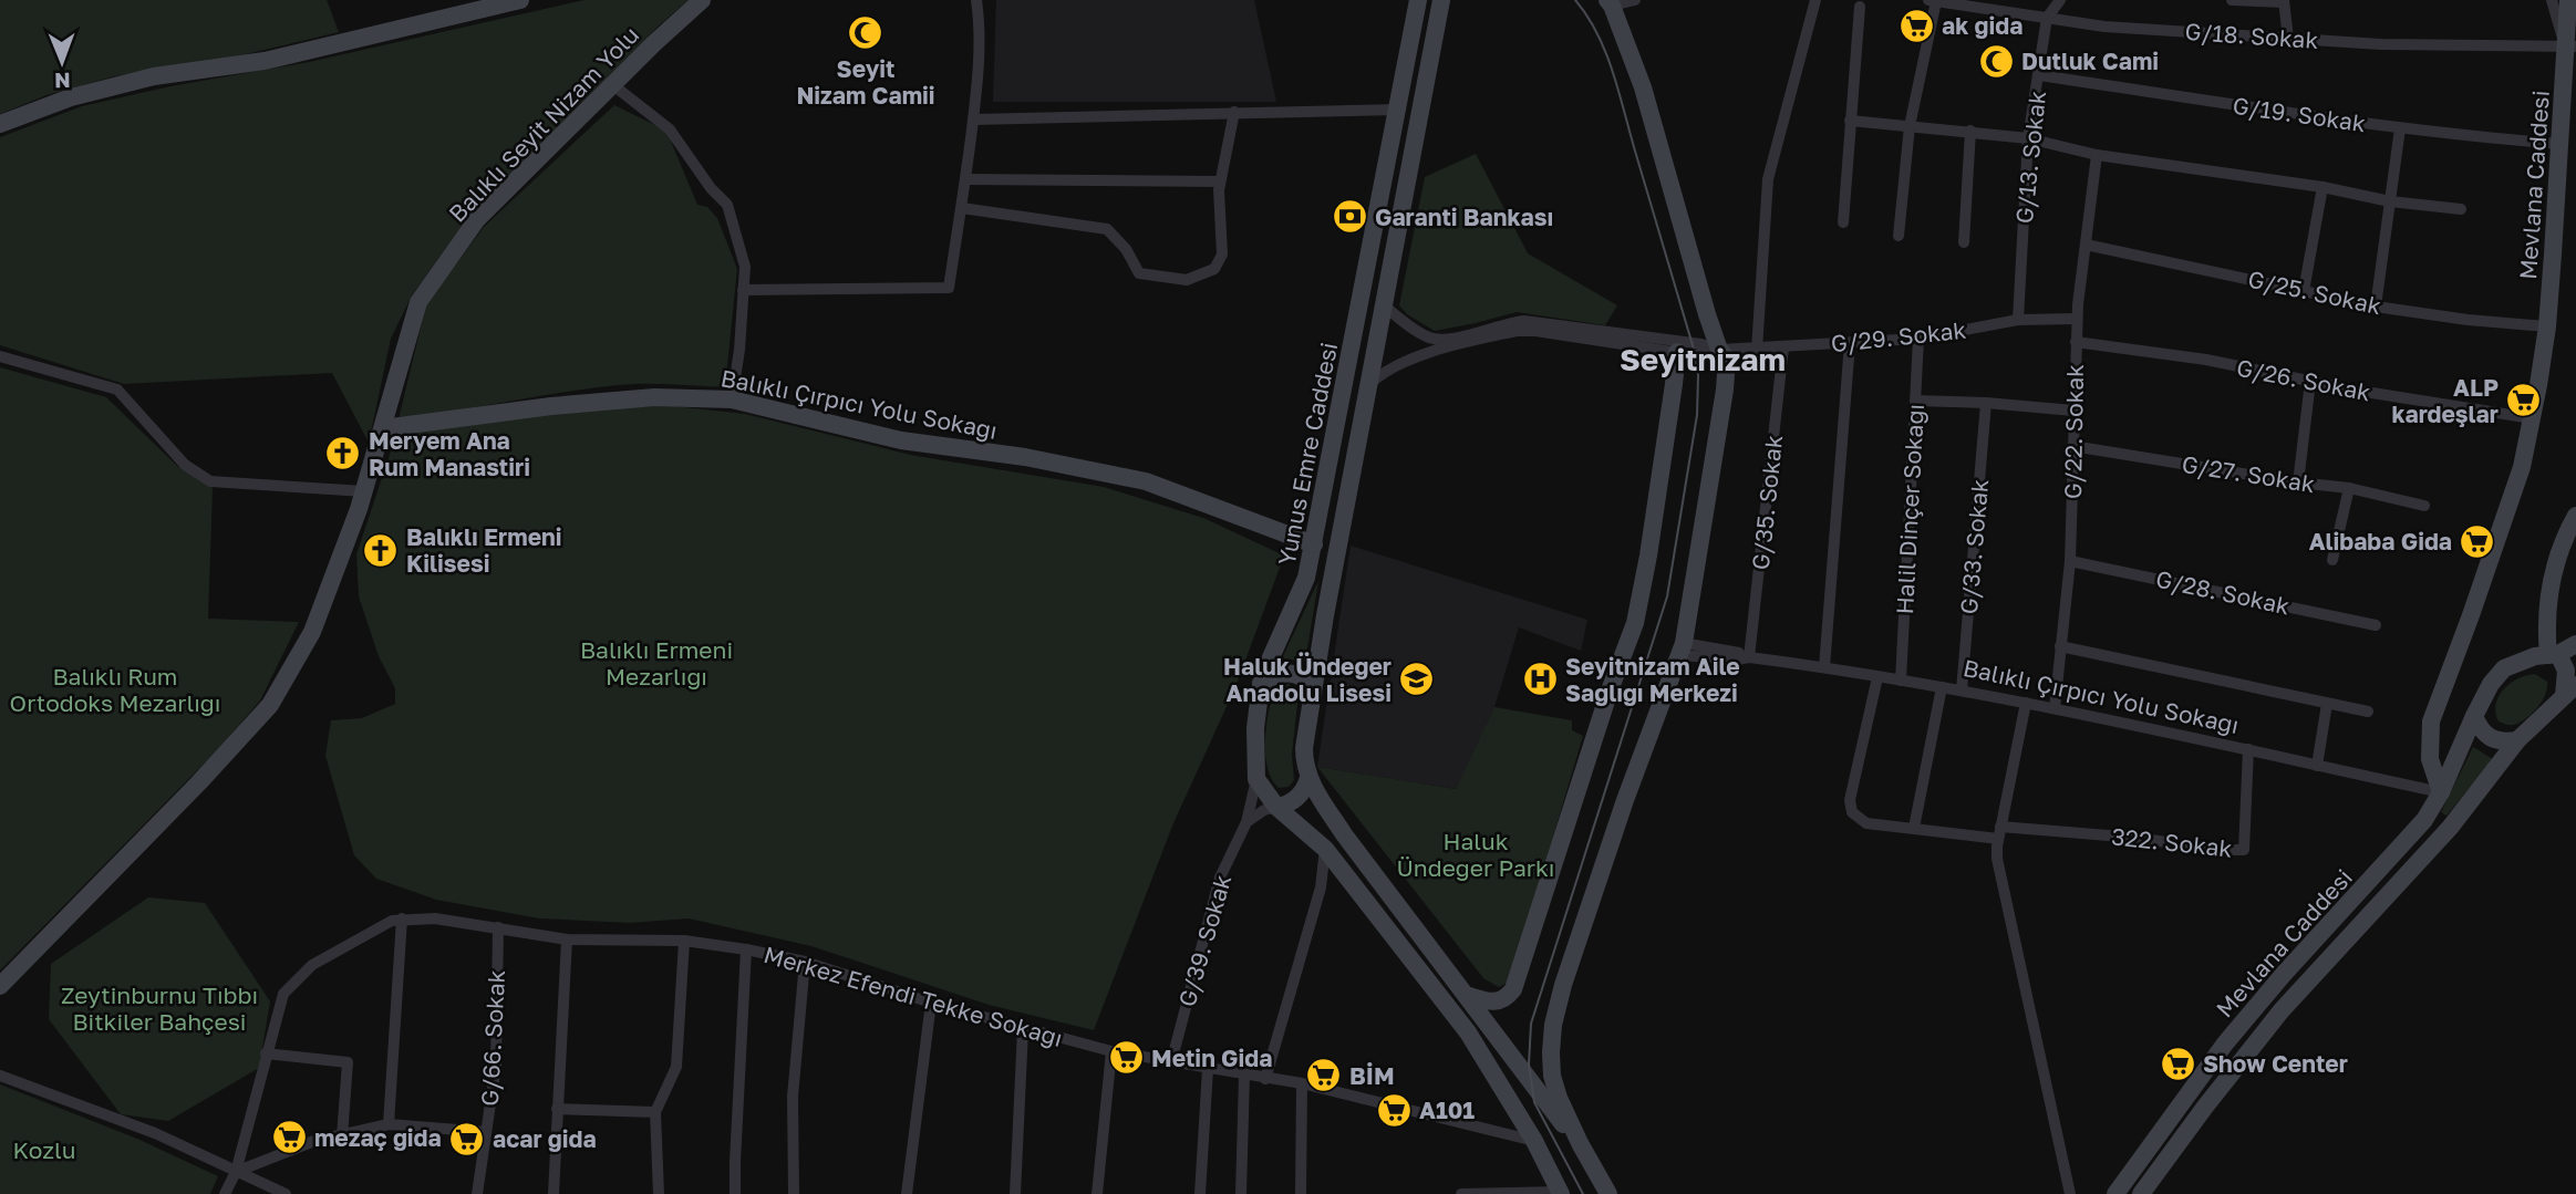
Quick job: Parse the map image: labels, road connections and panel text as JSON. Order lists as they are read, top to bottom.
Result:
{
  "streets": {
    "street": [
      "G/18. Sokak",
      "G/19. Sokak",
      "Balıklı Seyit Nizam Yolu",
      "G/13. Sokak",
      "Mevlana Caddesi",
      "G/25. Sokak",
      "G/29. Sokak",
      "G/26. Sokak",
      "Balıklı Çırpıcı Yolu Sokağı",
      "G/22. Sokak",
      "Yunus Emre Caddesi",
      "G/27. Sokak",
      "G/35. Sokak",
      "Halil Dinçer Sokağı",
      "G/33. Sokak",
      "G/28. Sokak",
      "322. Sokak",
      "G/39. Sokak",
      "Merkez Efendi Tekke Sokağı",
      "G/66. Sokak"
    ]
  },
  "crossings": [
    ["G/18. Sokak", "G/13. Sokak"],
    ["G/18. Sokak", "Mevlana Caddesi"],
    ["G/19. Sokak", "G/13. Sokak"],
    ["G/19. Sokak", "Mevlana Caddesi"],
    ["Balıklı Seyit Nizam Yolu", "Balıklı Çırpıcı Yolu Sokağı"],
    ["G/13. Sokak", "G/29. Sokak"],
    ["Mevlana Caddesi", "G/25. Sokak"],
    ["Mevlana Caddesi", "G/26. Sokak"],
    ["Mevlana Caddesi", "Balıklı Çırpıcı Yolu Sokağı"],
    ["G/25. Sokak", "G/22. Sokak"],
    ["G/29. Sokak", "G/22. Sokak"],
    ["G/29. Sokak", "G/35. Sokak"],
    ["G/29. Sokak", "Halil Dinçer Sokağı"],
    ["G/26. Sokak", "G/22. Sokak"],
    ["Balıklı Çırpıcı Yolu Sokağı", "G/22. Sokak"],
    ["Balıklı Çırpıcı Yolu Sokağı", "Yunus Emre Caddesi"],
    ["Balıklı Çırpıcı Yolu Sokağı", "G/35. Sokak"],
    ["Balıklı Çırpıcı Yolu Sokağı", "Halil Dinçer Sokağı"],
    ["Balıklı Çırpıcı Yolu Sokağı", "G/33. Sokak"],
    ["Balıklı Çırpıcı Yolu Sokağı", "322. Sokak"],
    ["G/22. Sokak", "G/27. Sokak"],
    ["G/22. Sokak", "G/28. Sokak"],
    ["Yunus Emre Caddesi", "G/39. Sokak"],
    ["G/39. Sokak", "Merkez Efendi Tekke Sokağı"],
    ["Merkez Efendi Tekke Sokağı", "G/66. Sokak"]
  ],
  "districts": ["Seyitnizam"],
  "parks": [
    "Balıklı Ermeni Mezarlığı",
    "Balıklı Rum Ortodoks Mezarlığı",
    "Haluk Ündeğer Parkı",
    "Zeytinburnu Tıbbı Bitkiler Bahçesi",
    "Kozlu"
  ],
  "places": {
    "supermarket": [
      "ak gida",
      "ALP kardeşlar",
      "Alibaba Gida",
      "Metin Gida",
      "Show Center",
      "BİM",
      "A101",
      "mezaç gida",
      "acar gida"
    ],
    "mosque": ["Seyit Nizam Camii", "Dutluk Cami"],
    "bank": ["Garanti Bankası"],
    "church": ["Meryem Ana Rum Manastiri", "Balıklı Ermeni Kilisesi"],
    "school or university": ["Haluk Ündeğer Anadolu Lisesi"],
    "hospital": ["Seyitnizam Aile Sağlığı Merkezi"]
  },
  "north": "bottom"
}
